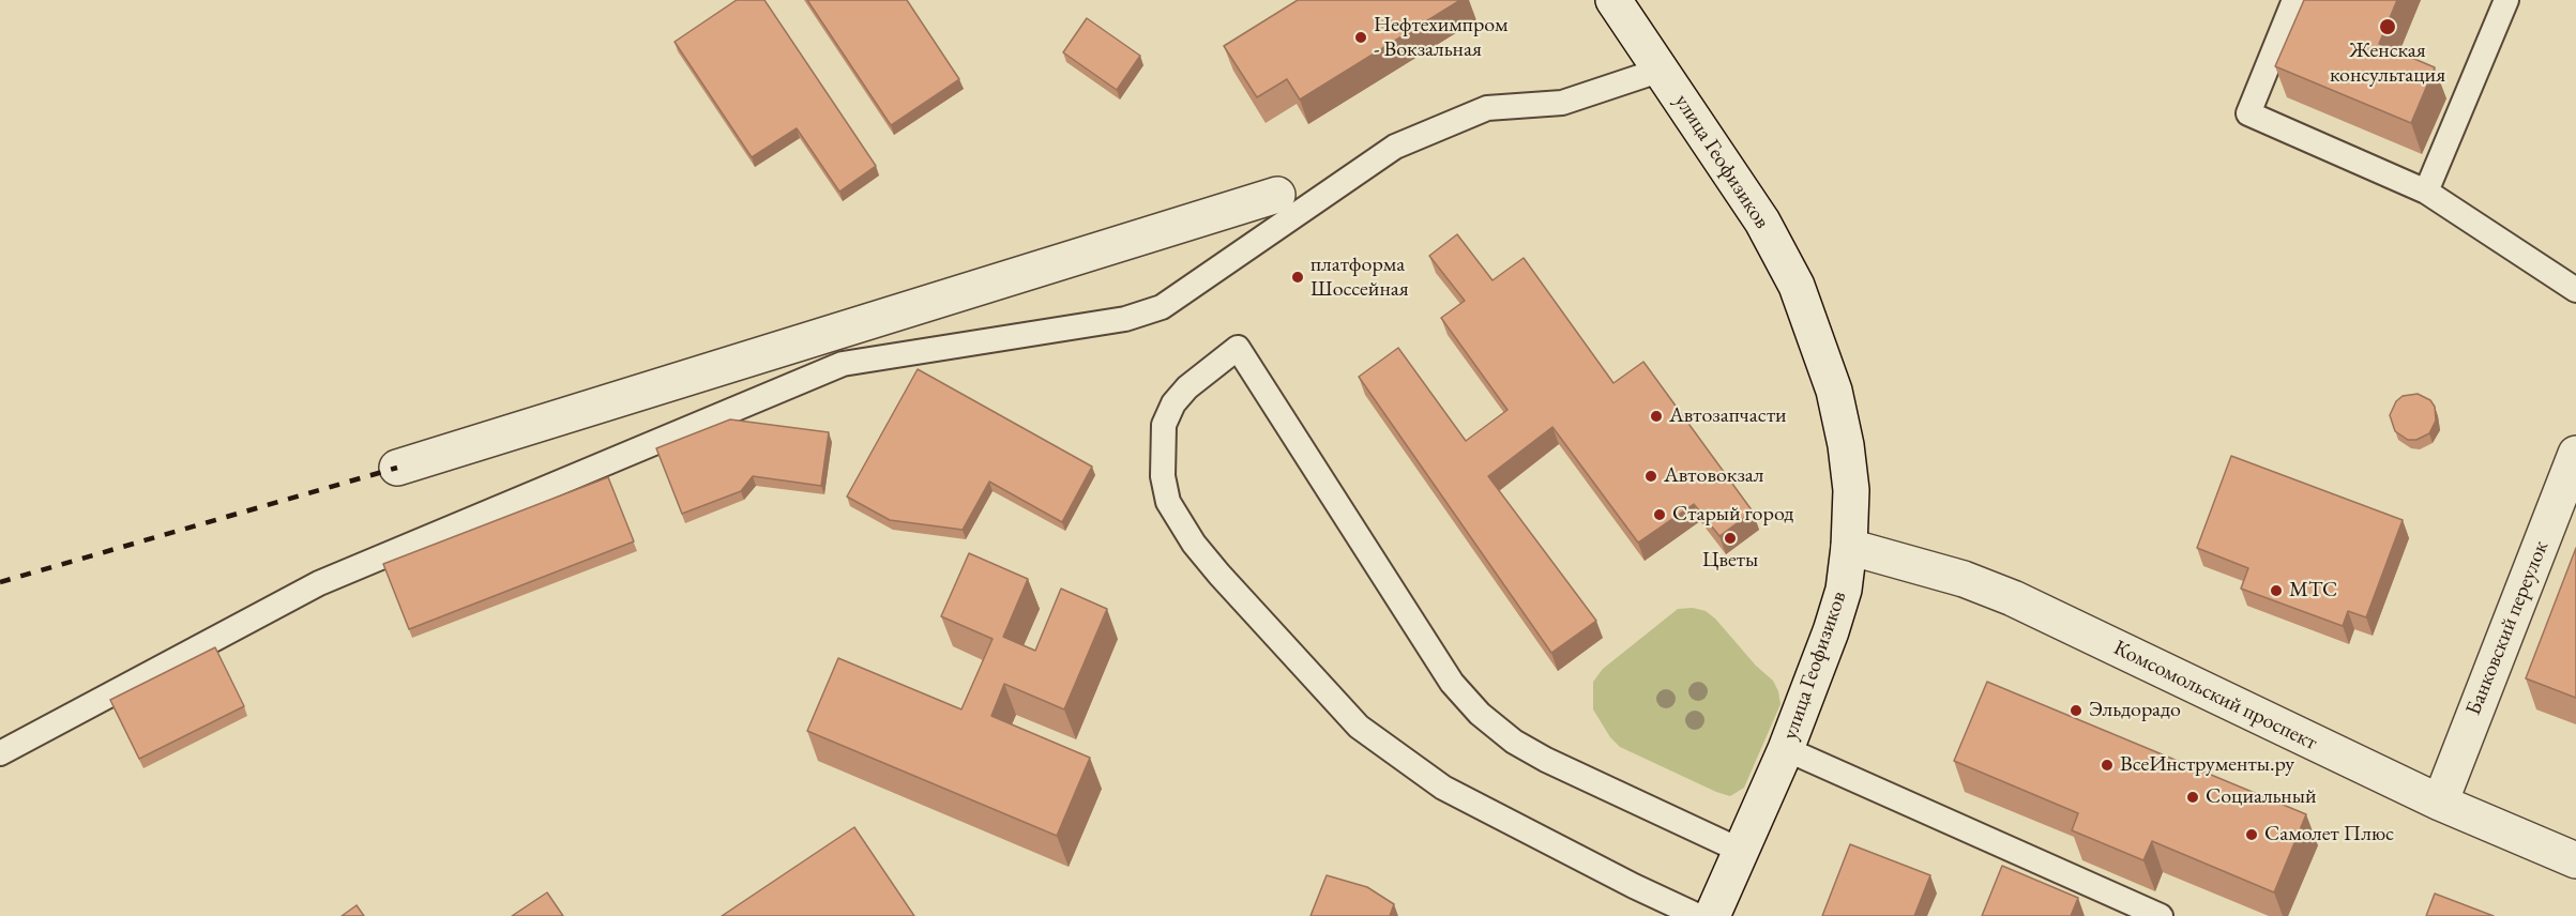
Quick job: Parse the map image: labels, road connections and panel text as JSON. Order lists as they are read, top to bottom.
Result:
{
  "streets": {
    "street": ["улица Геофизиков", "Банковский переулок", "Комсомольский проспект"]
  },
  "crossings": [
    ["улица Геофизиков", "Комсомольский проспект"],
    ["Банковский переулок", "Комсомольский проспект"]
  ],
  "places": [
    "Женская консультация",
    "Нефтехимпром - Вокзальная",
    "платформа Шоссейная",
    "Автозапчасти",
    "Автовокзал",
    "Старый город",
    "Цветы",
    "МТС",
    "Эльдорадо",
    "ВсеИнструменты.ру",
    "Социальный",
    "Самолет Плюс"
  ]
}
